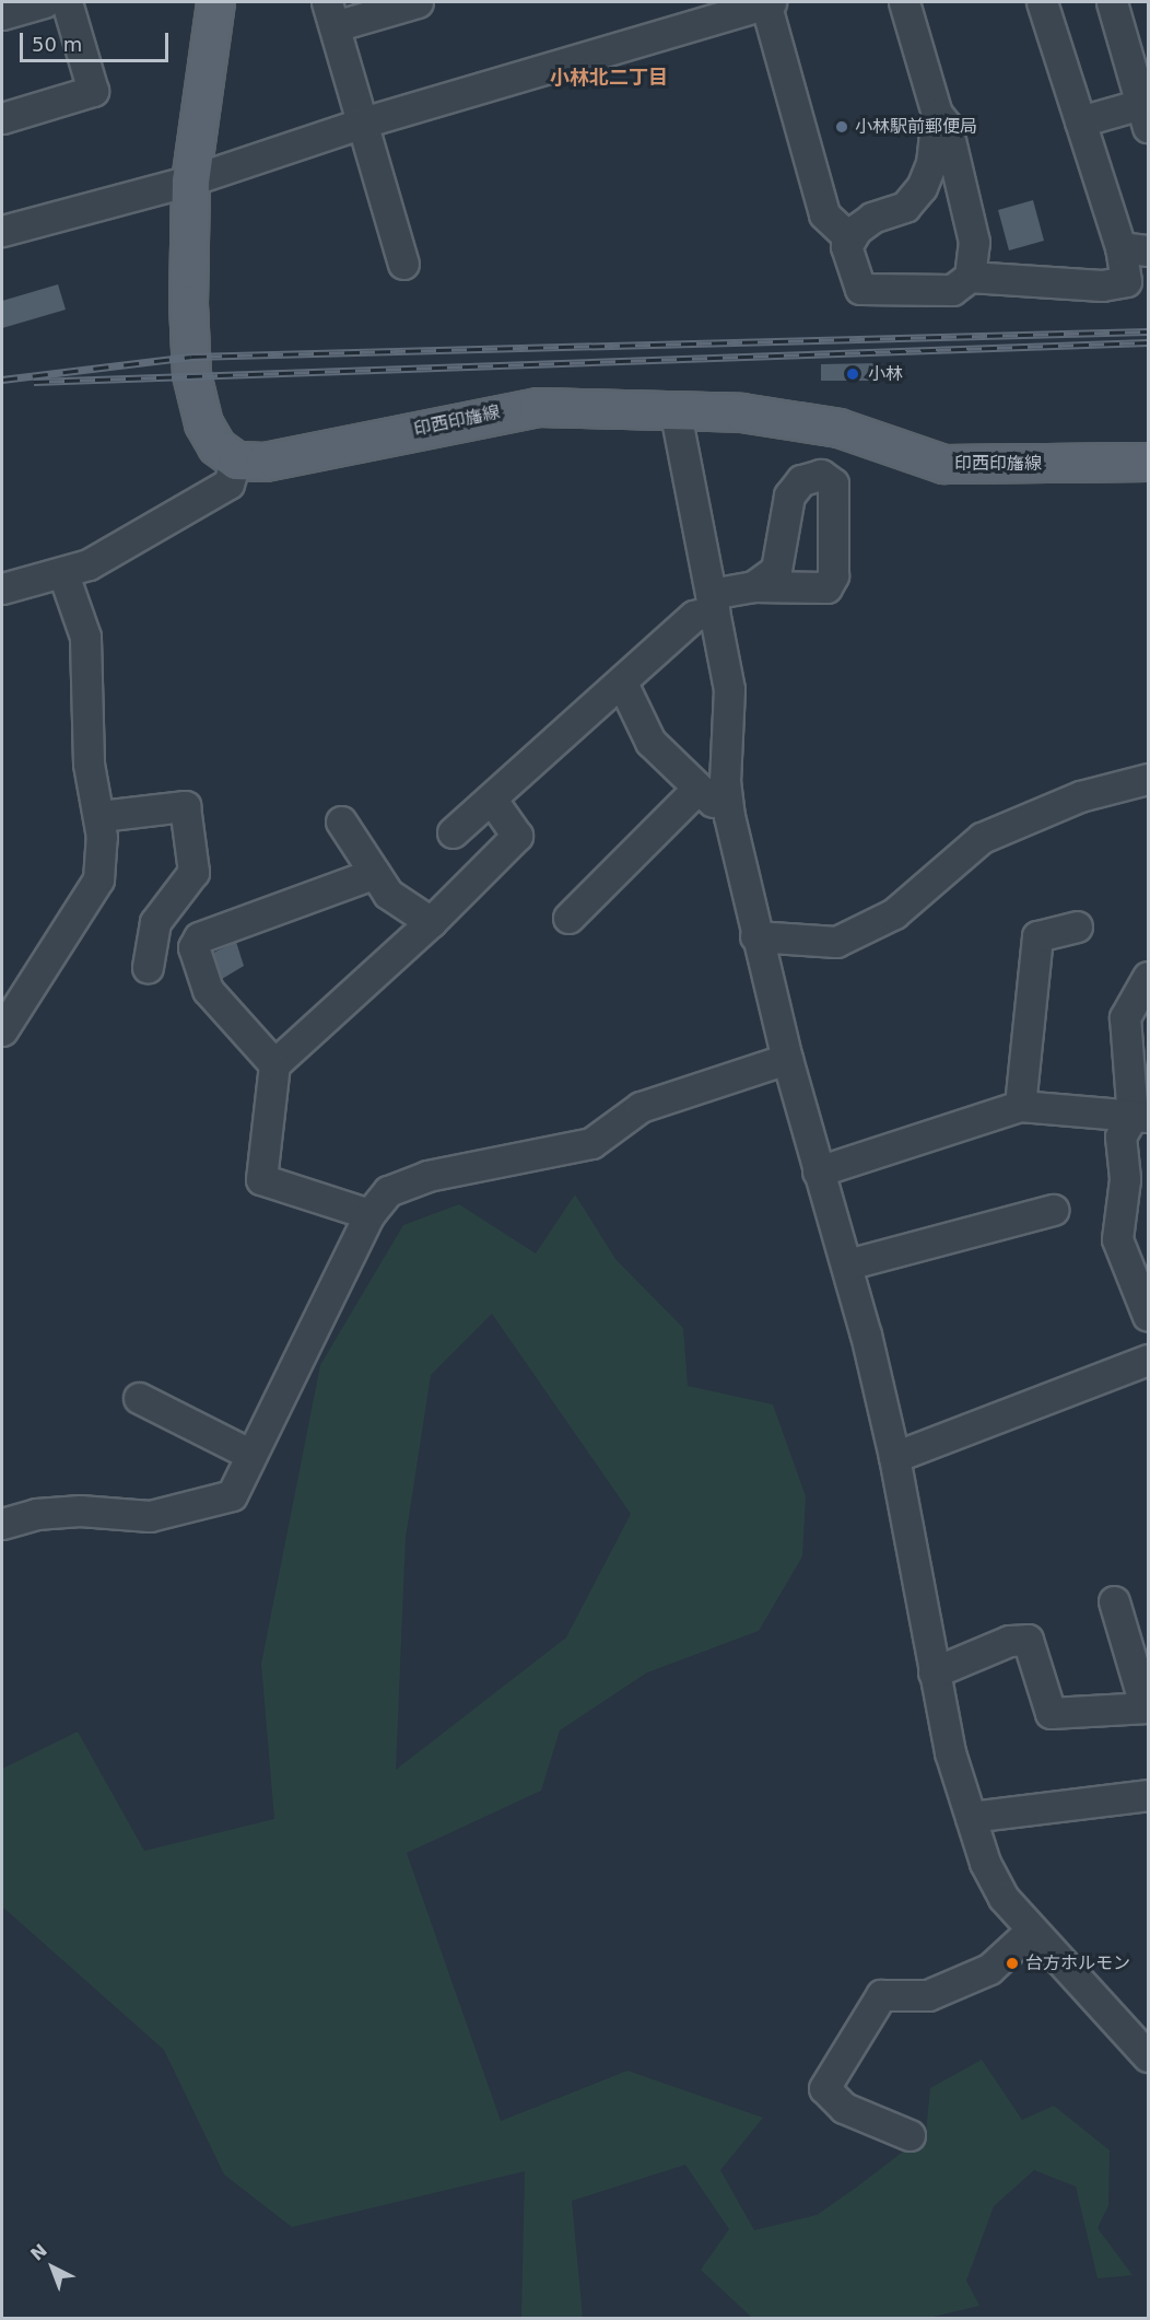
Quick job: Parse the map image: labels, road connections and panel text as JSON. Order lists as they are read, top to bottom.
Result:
{
  "streets": {
    "main road": ["印西印旛線"]
  },
  "districts": ["小林北二丁目"],
  "places": ["小林駅前郵便局", "小林", "台方ホルモン"],
  "scale_bar": "50 m",
  "north": "top left"
}
